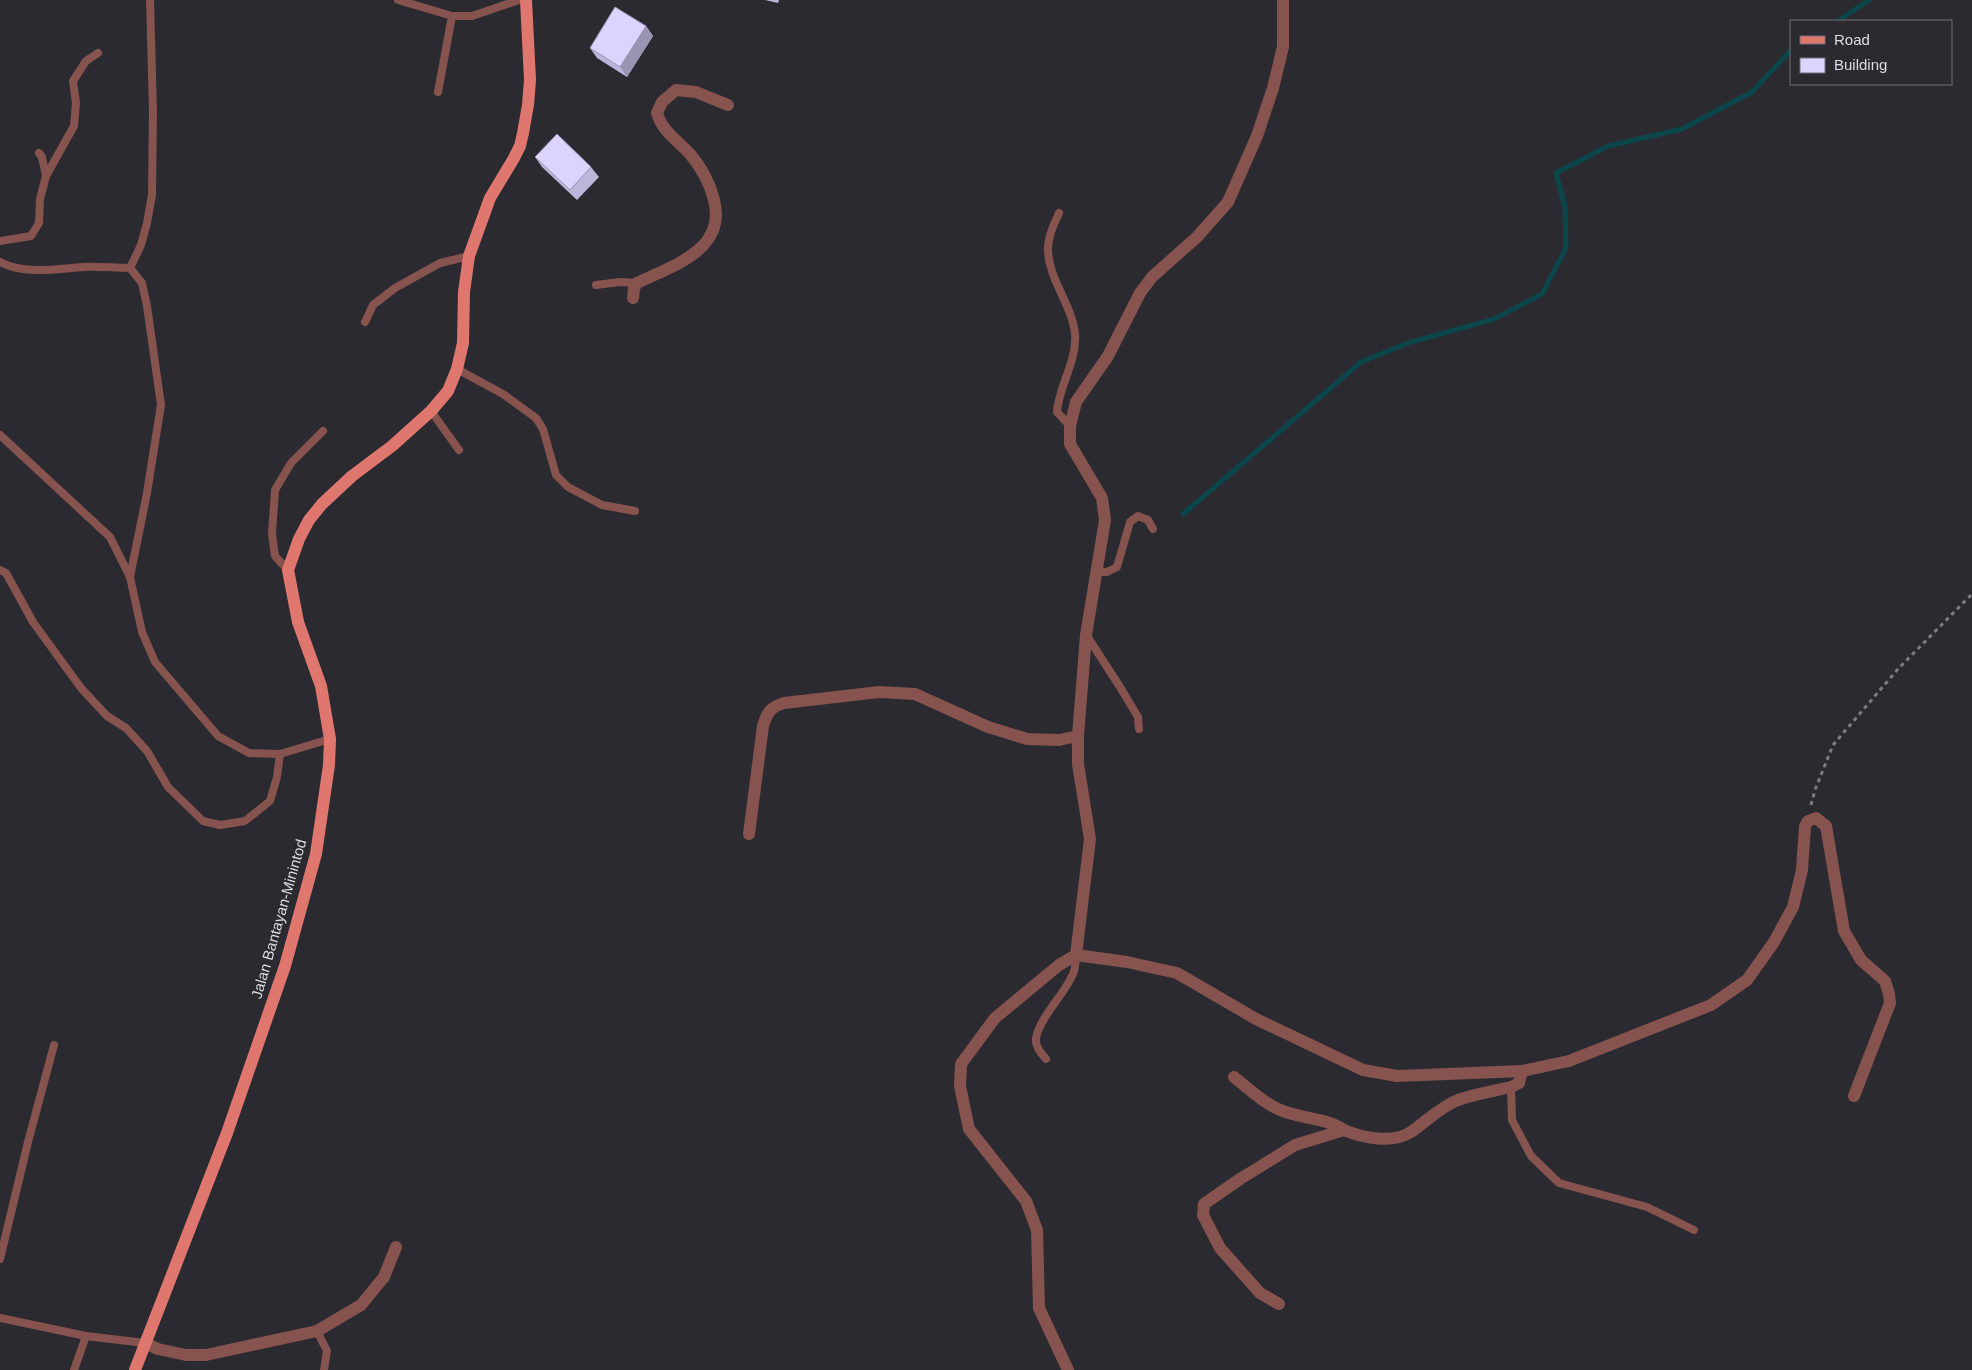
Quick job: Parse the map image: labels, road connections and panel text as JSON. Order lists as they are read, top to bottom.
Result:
{
  "streets": {
    "main road": ["Jalan Bantayan-Minintod"]
  },
  "legend": ["Road", "Building"]
}
